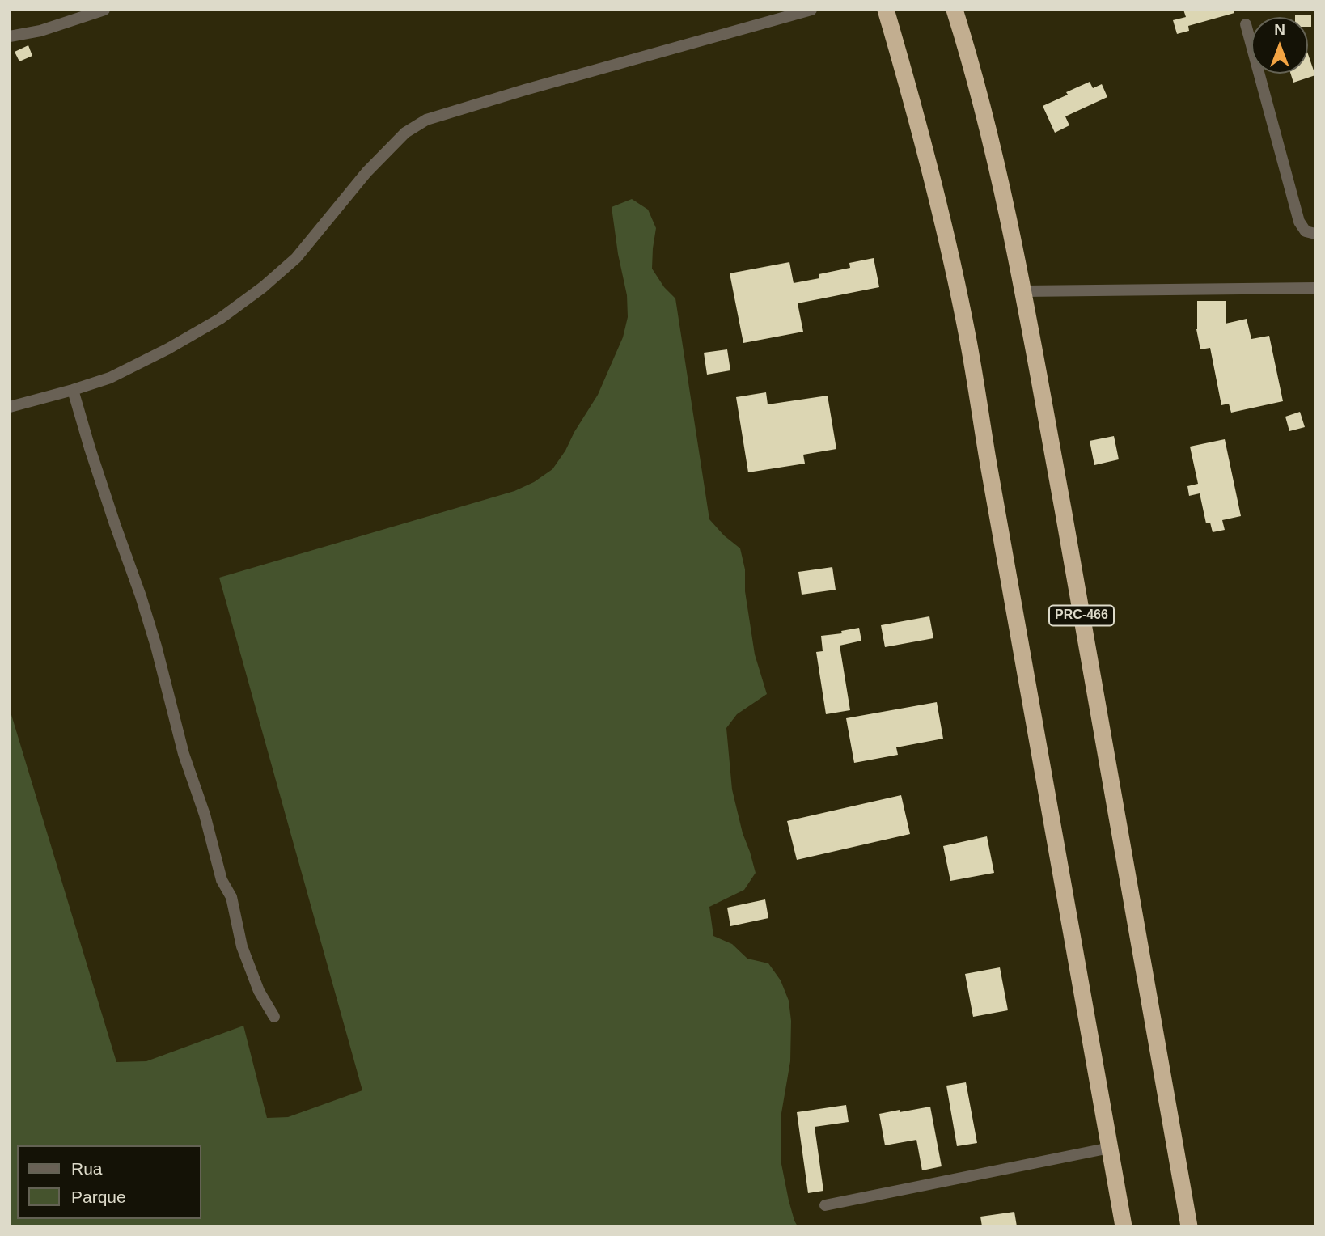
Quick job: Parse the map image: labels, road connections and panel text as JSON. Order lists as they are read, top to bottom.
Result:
{
  "streets": {
    "highway": ["PRC-466"]
  },
  "legend": ["Rua", "Parque"],
  "north": "top"
}
